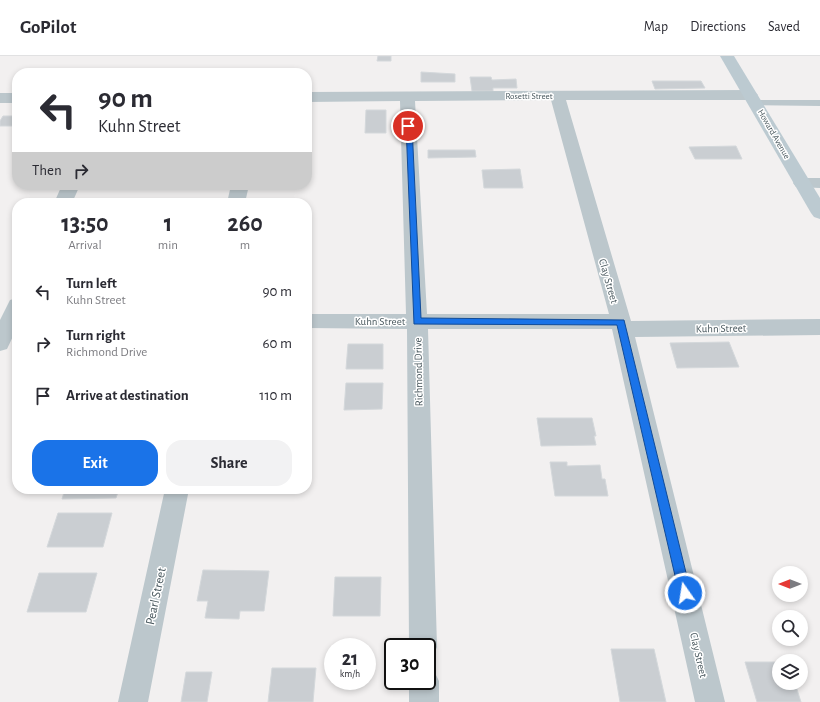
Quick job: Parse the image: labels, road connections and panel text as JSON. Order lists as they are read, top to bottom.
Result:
{
  "streets": {
    "main road": ["Howard Avenue"],
    "street": [
      "Rosetti Street",
      "Clay Street",
      "Kuhn Street",
      "Richmond Drive",
      "Pearl Street"
    ]
  },
  "crossings": [
    ["Rosetti Street", "Howard Avenue"],
    ["Rosetti Street", "Clay Street"],
    ["Rosetti Street", "Richmond Drive"],
    ["Clay Street", "Kuhn Street"],
    ["Kuhn Street", "Richmond Drive"]
  ],
  "north": "left",
  "page": {
    "header": "GoPilot",
    "nav": ["Map", "Directions", "Saved"],
    "turn": ["90 m", "Kuhn Street"],
    "then": "Then",
    "eta": [
      "13:50",
      "Arrival",
      "1",
      "min",
      "260",
      "m"
    ],
    "list": [
      {
        "name": "Turn left",
        "note": "Kuhn Street",
        "value": "90 m"
      },
      {
        "name": "Turn right",
        "note": "Richmond Drive",
        "value": "60 m"
      },
      {
        "name": "Arrive at destination",
        "value": "110 m"
      }
    ],
    "buttons": ["Exit", "Share"],
    "speed": "21 km/h",
    "limit": "30"
  }
}
